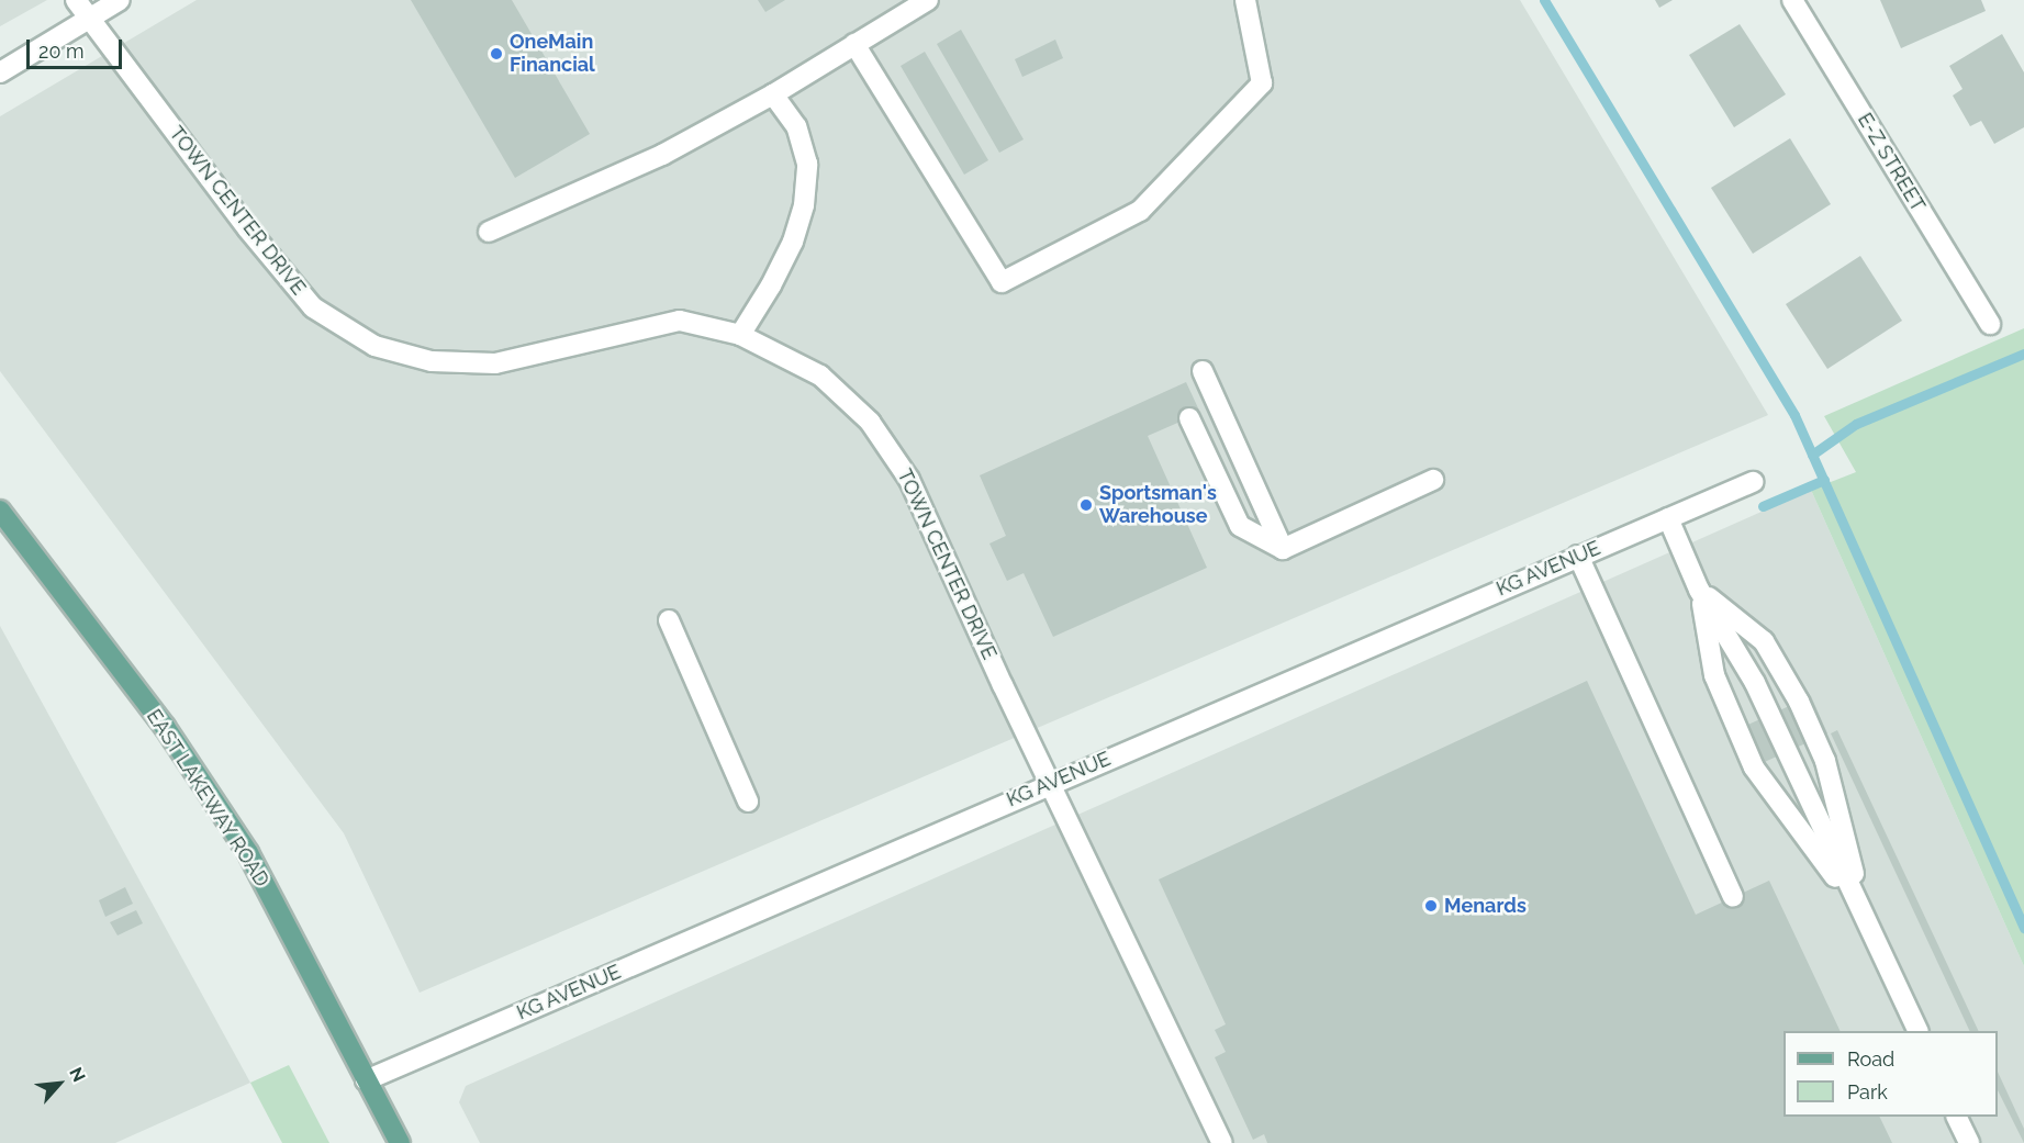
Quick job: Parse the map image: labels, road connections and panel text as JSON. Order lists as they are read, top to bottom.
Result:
{
  "streets": {
    "main road": ["EAST LAKEWAY ROAD"],
    "street": ["E-Z STREET", "TOWN CENTER DRIVE", "KG AVENUE"]
  },
  "crossings": [
    ["TOWN CENTER DRIVE", "KG AVENUE"],
    ["KG AVENUE", "EAST LAKEWAY ROAD"]
  ],
  "places": ["OneMain Financial", "Sportsman's Warehouse", "Menards"],
  "legend": ["Road", "Park"],
  "scale_bar": "20 m",
  "north": "top right"
}
